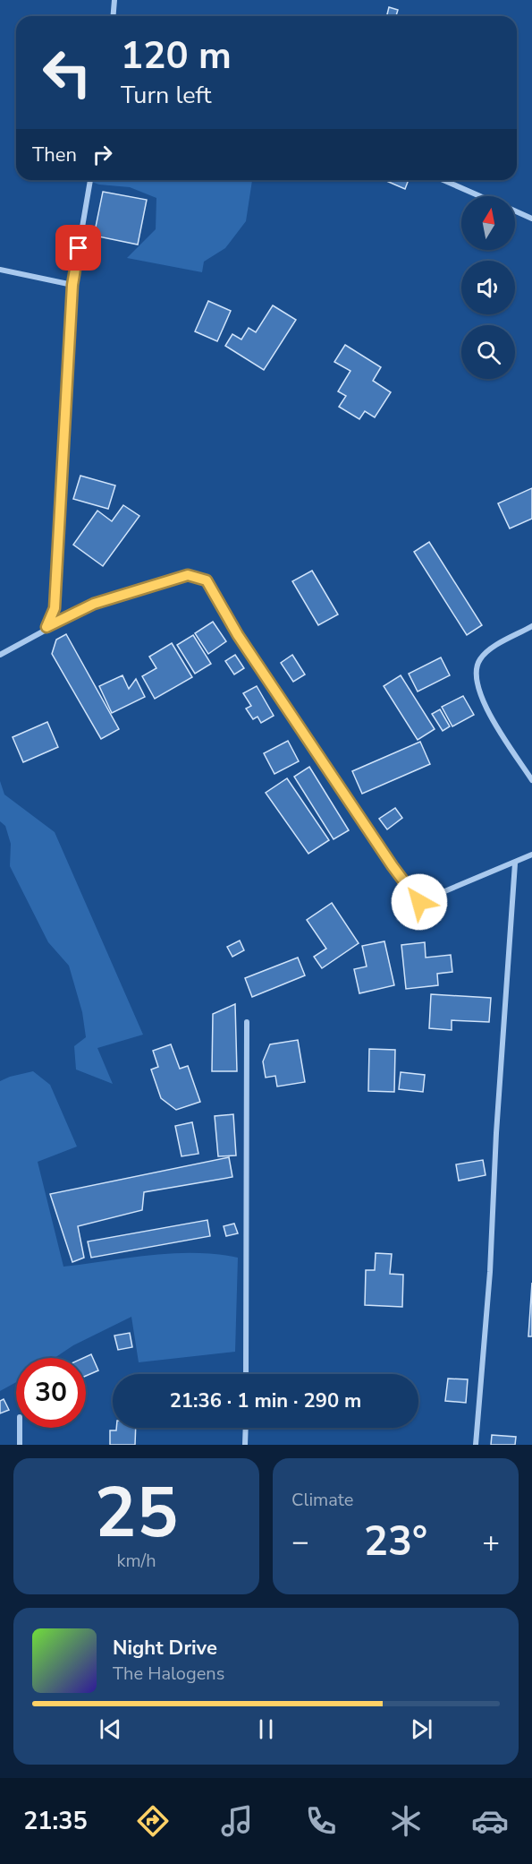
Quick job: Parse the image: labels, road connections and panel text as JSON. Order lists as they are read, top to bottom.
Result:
{
  "north": "top",
  "page": {
    "turn": ["120 m", "Turn left"],
    "then": "Then",
    "limit": "30",
    "trip": "21:36 · 1 min · 290 m",
    "tile": [
      ["25", "km/h"],
      "Climate"
    ],
    "heat": ["−", "23°", "+"],
    "song": ["Night Drive", "The Halogens"],
    "tabs": "21:35"
  }
}
